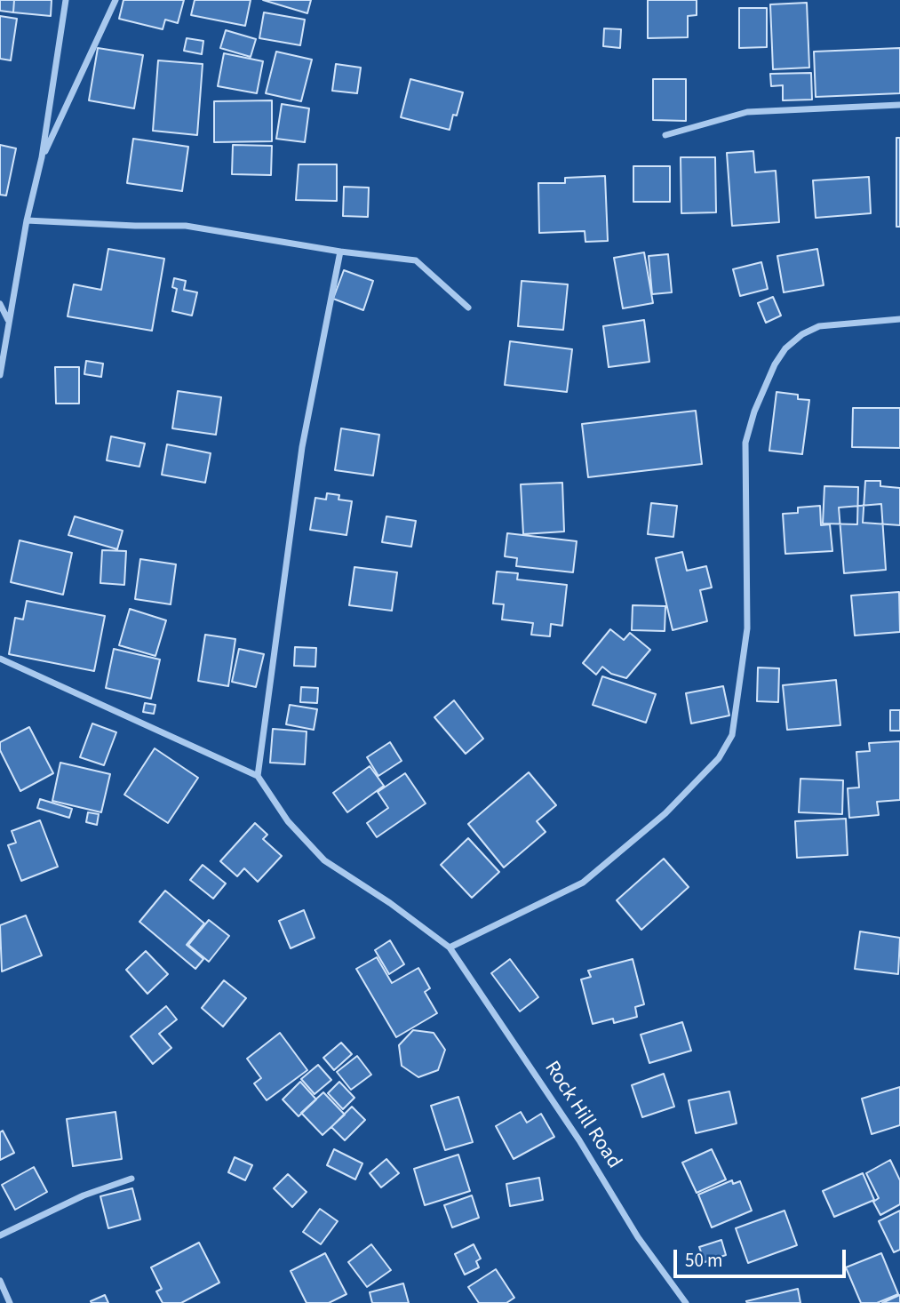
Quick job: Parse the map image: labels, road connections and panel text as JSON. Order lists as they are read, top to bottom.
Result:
{
  "streets": {
    "street": ["Rock Hill Road"]
  },
  "scale_bar": "50 m"
}
